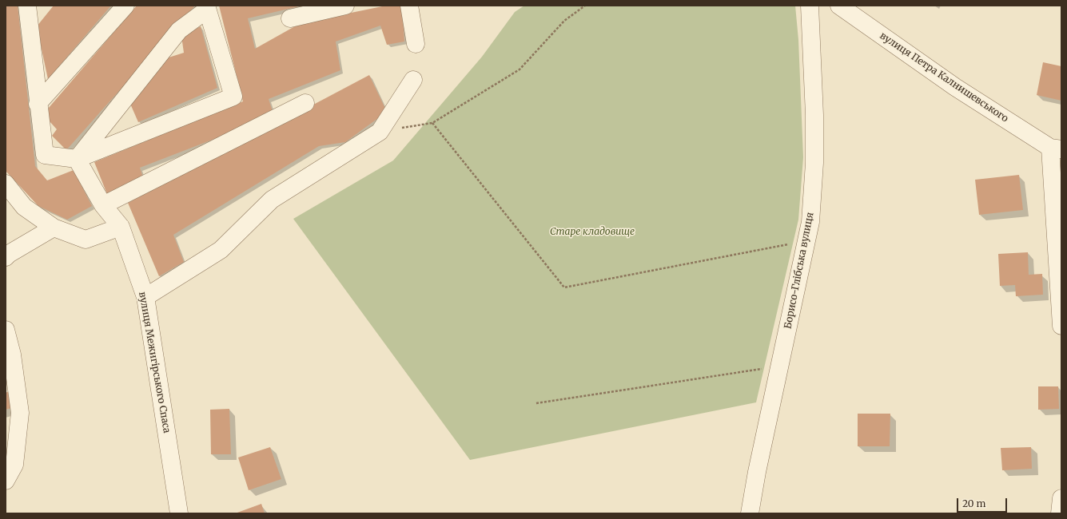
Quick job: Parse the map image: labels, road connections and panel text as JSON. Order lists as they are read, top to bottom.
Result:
{
  "streets": {
    "street": ["вулиця Петра Калнишевського", "Борисо-Глібська вулиця", "вулиця Межигірського Спаса"]
  },
  "parks": ["Старе кладовище"],
  "scale_bar": "20 m"
}
